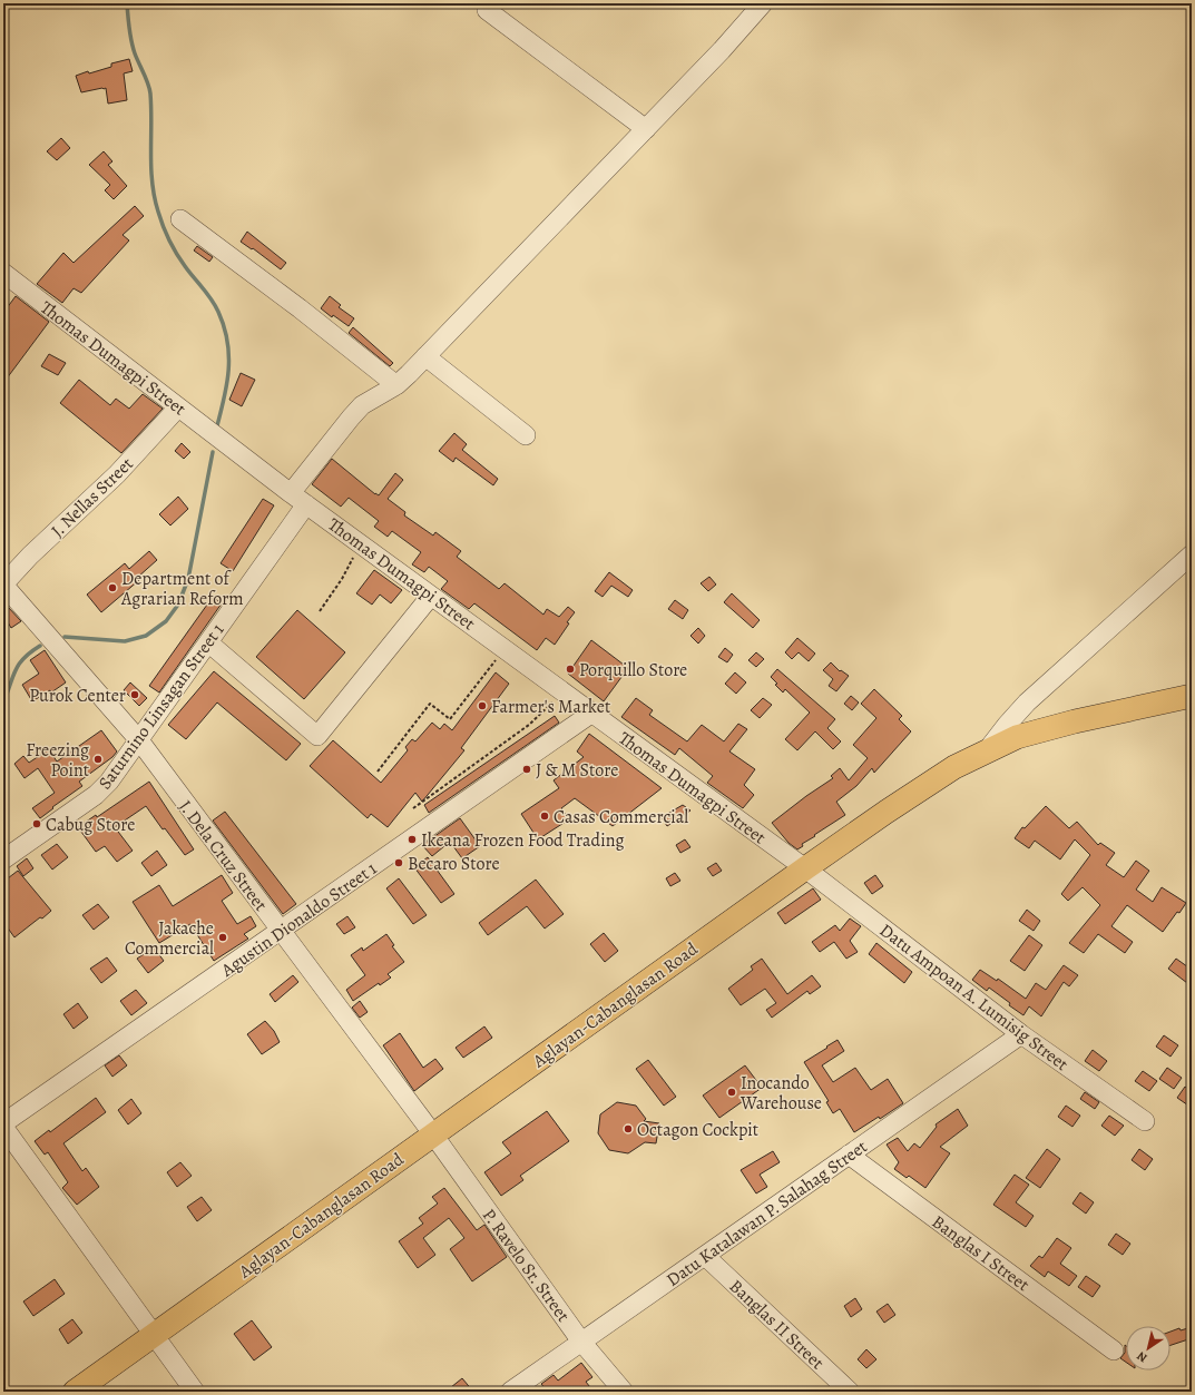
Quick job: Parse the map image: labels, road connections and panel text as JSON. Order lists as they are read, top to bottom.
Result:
{
  "streets": {
    "main road": ["Aglayan-Cabanglasan Road"],
    "street": [
      "Thomas Dumagpi Street",
      "J. Nellas Street",
      "Saturnino Linsagan Street 1",
      "J. Dela Cruz Street",
      "Agustin Dionaldo Street 1",
      "Datu Ampoan A. Lumisig Street",
      "Datu Katalawan P. Salahag Street",
      "Banglas I Street",
      "P. Ravelo Sr. Street",
      "Banglas II Street"
    ]
  },
  "crossings": [
    ["Thomas Dumagpi Street", "J. Nellas Street"],
    ["Thomas Dumagpi Street", "Saturnino Linsagan Street 1"],
    ["Thomas Dumagpi Street", "Agustin Dionaldo Street 1"],
    ["Thomas Dumagpi Street", "Datu Ampoan A. Lumisig Street"],
    ["Thomas Dumagpi Street", "Aglayan-Cabanglasan Road"],
    ["J. Nellas Street", "J. Dela Cruz Street"],
    ["Saturnino Linsagan Street 1", "J. Dela Cruz Street"],
    ["J. Dela Cruz Street", "Agustin Dionaldo Street 1"],
    ["J. Dela Cruz Street", "Aglayan-Cabanglasan Road"],
    ["J. Dela Cruz Street", "P. Ravelo Sr. Street"],
    ["Datu Ampoan A. Lumisig Street", "Aglayan-Cabanglasan Road"],
    ["Datu Ampoan A. Lumisig Street", "Datu Katalawan P. Salahag Street"],
    ["Aglayan-Cabanglasan Road", "P. Ravelo Sr. Street"],
    ["Datu Katalawan P. Salahag Street", "Banglas I Street"],
    ["Datu Katalawan P. Salahag Street", "P. Ravelo Sr. Street"],
    ["Datu Katalawan P. Salahag Street", "Banglas II Street"]
  ],
  "places": [
    "Department of Agrarian Reform",
    "Porquillo Store",
    "Purok Center",
    "Farmer's Market",
    "Freezing Point",
    "J & M Store",
    "Casas Commercial",
    "Cabug Store",
    "Ikeana Frozen Food Trading",
    "Becaro Store",
    "Jakache Commercial",
    "Inocando Warehouse",
    "Octagon Cockpit"
  ],
  "north": "bottom left"
}
